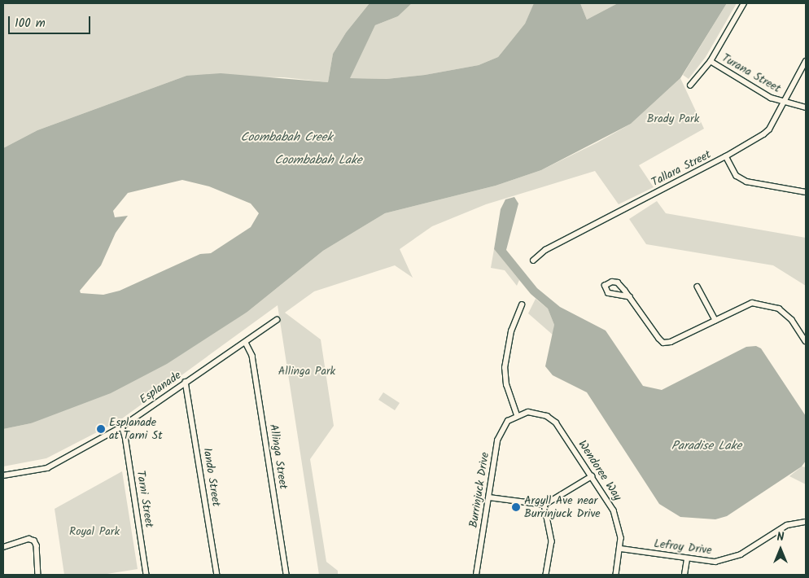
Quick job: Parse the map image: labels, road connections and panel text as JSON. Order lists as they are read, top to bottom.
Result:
{
  "streets": {
    "street": [
      "Turana Street",
      "Tallara Street",
      "Esplanade",
      "Allinga Street",
      "Wendoree Way",
      "Iando Street",
      "Burrinjuck Drive",
      "Tarni Street",
      "Lefroy Drive"
    ]
  },
  "crossings": [
    ["Turana Street", "Tallara Street"],
    ["Esplanade", "Allinga Street"],
    ["Esplanade", "Iando Street"],
    ["Esplanade", "Tarni Street"],
    ["Wendoree Way", "Burrinjuck Drive"],
    ["Wendoree Way", "Lefroy Drive"]
  ],
  "water": ["Coombabah Creek", "Coombabah Lake", "Paradise Lake"],
  "parks": ["Brady Park", "Allinga Park", "Royal Park"],
  "places": ["Esplanade at Tarni St", "Argyll Ave near Burrinjuck Drive"],
  "scale_bar": "100 m",
  "north": "top"
}
